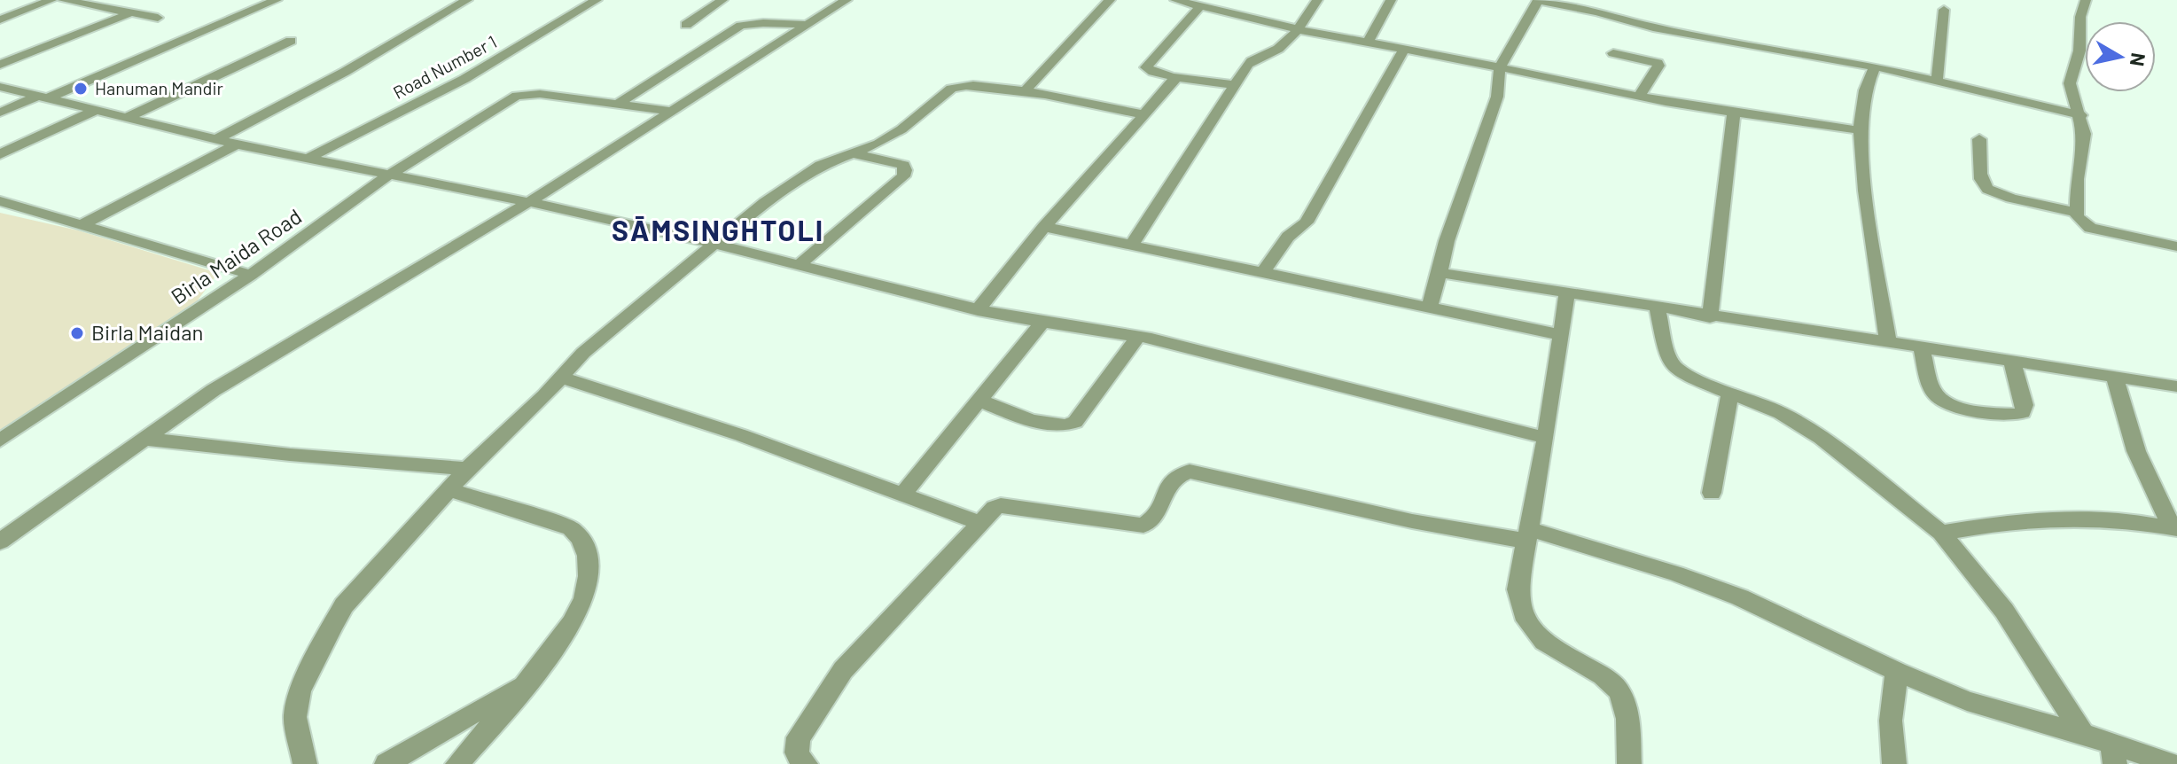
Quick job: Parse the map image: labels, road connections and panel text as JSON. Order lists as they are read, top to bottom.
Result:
{
  "streets": {
    "street": ["Road Number 1", "Birla Maida Road"]
  },
  "districts": ["SĀMSINGHTOLI"],
  "places": ["Hanuman Mandir", "Birla Maidan"],
  "north": "right"
}
